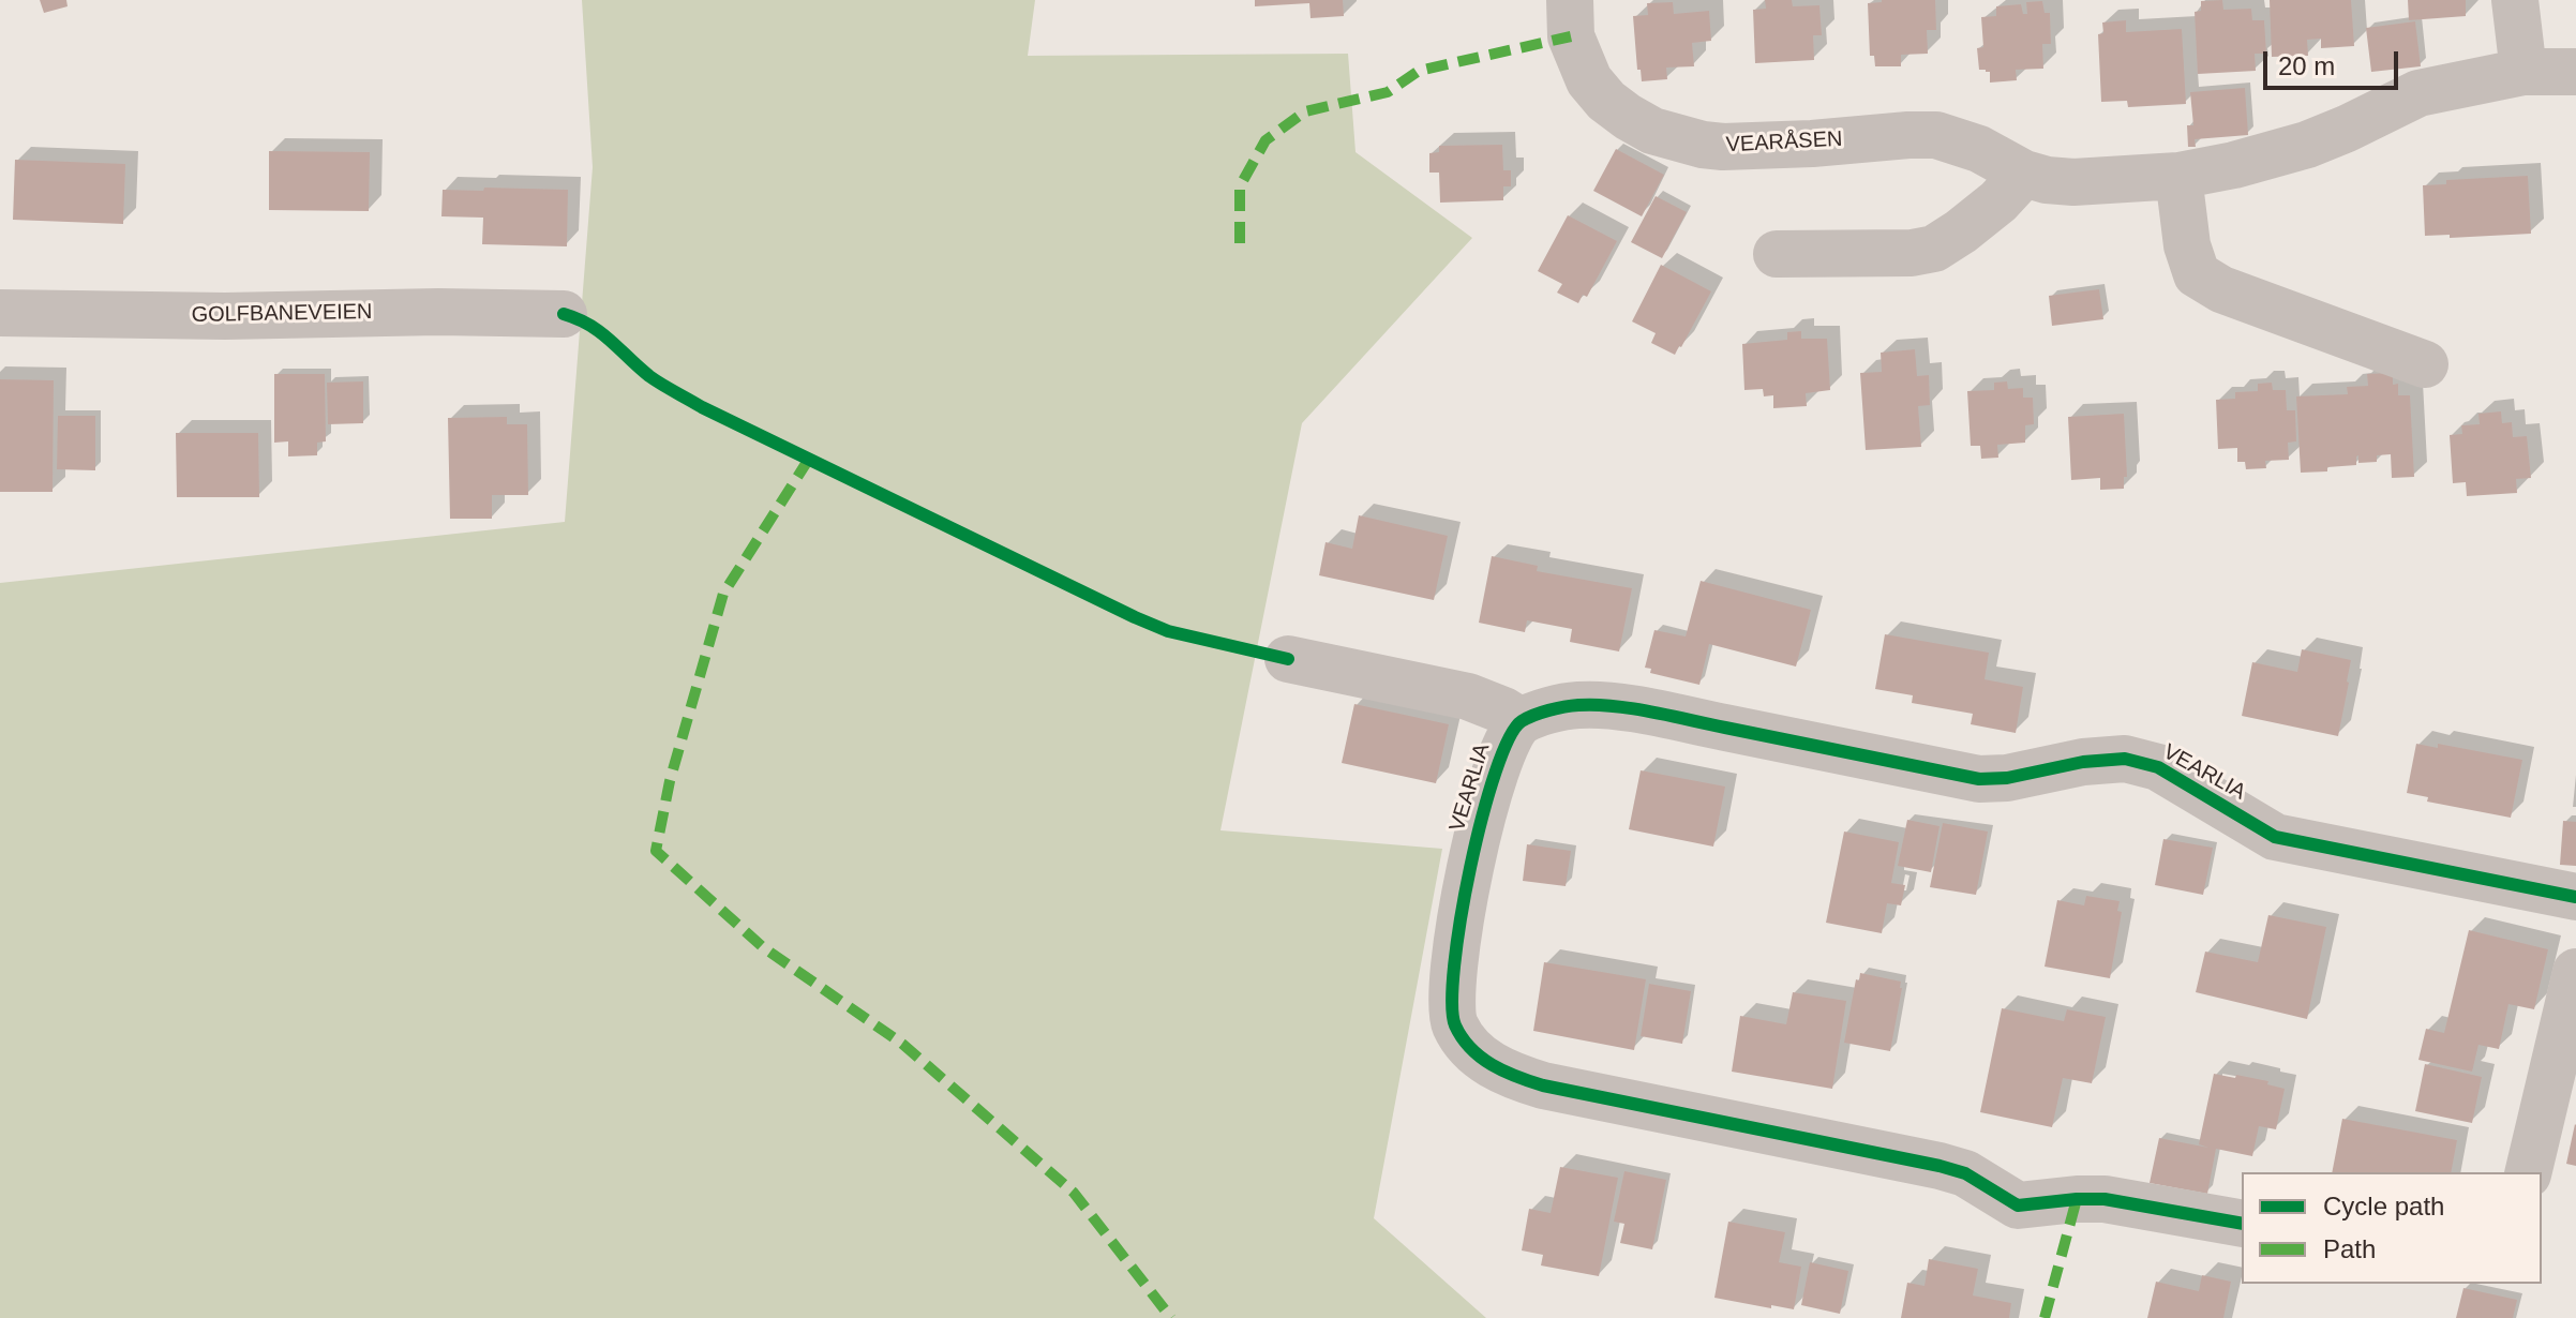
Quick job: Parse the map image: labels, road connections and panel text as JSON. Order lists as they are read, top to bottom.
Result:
{
  "streets": {
    "street": ["VEARÅSEN", "GOLFBANEVEIEN", "VEARLIA"]
  },
  "legend": ["Cycle path", "Path"],
  "scale_bar": "20 m"
}
